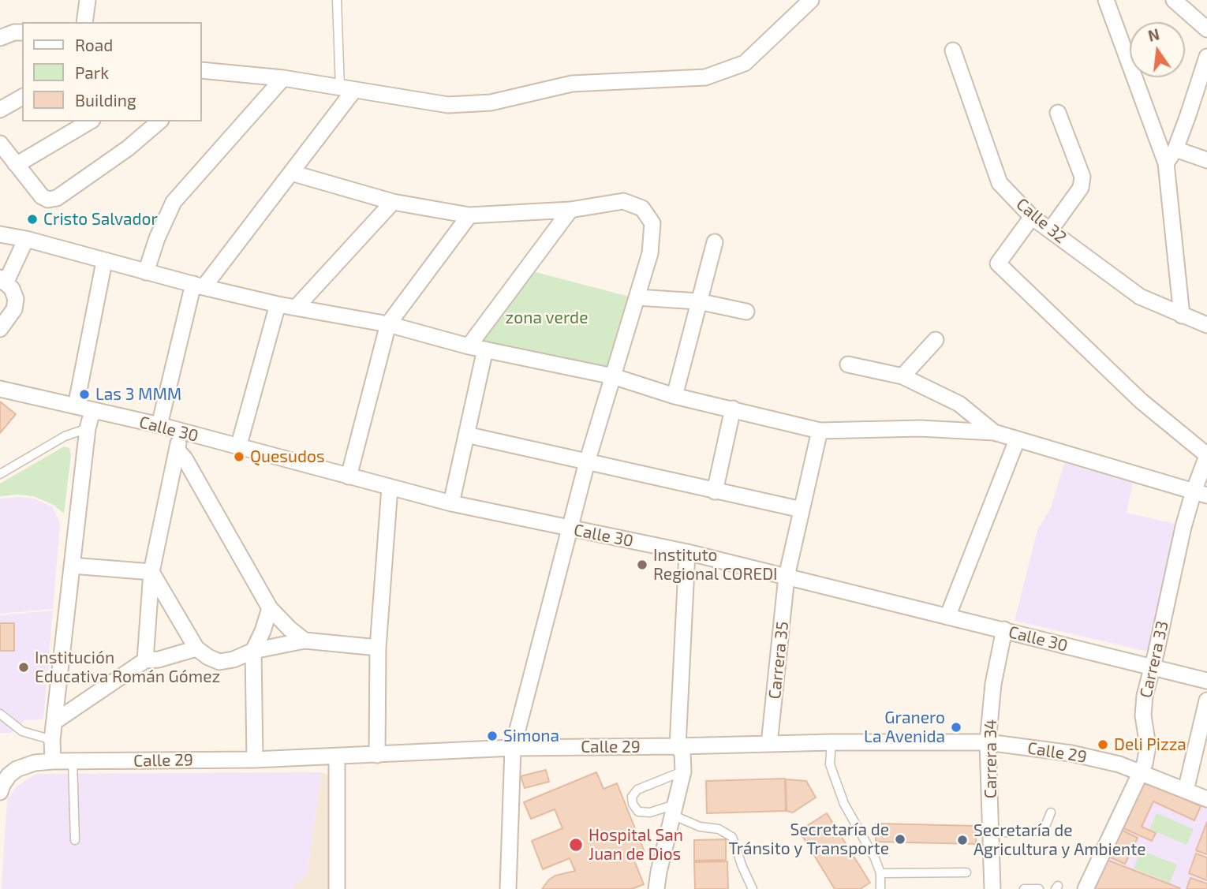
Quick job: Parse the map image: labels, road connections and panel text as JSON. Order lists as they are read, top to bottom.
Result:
{
  "streets": {
    "street": [
      "Calle 32",
      "Calle 30",
      "Carrera 33",
      "Carrera 35",
      "Calle 29",
      "Carrera 34"
    ]
  },
  "crossings": [
    ["Calle 30", "Carrera 33"],
    ["Calle 30", "Carrera 35"],
    ["Calle 30", "Carrera 34"],
    ["Carrera 33", "Calle 29"],
    ["Carrera 35", "Calle 29"],
    ["Calle 29", "Carrera 34"]
  ],
  "parks": ["zona verde"],
  "places": [
    "Cristo Salvador",
    "Las 3 MMM",
    "Quesudos",
    "Instituto Regional COREDI",
    "Institución Educativa Román Gómez",
    "Granero La Avenida",
    "Simona",
    "Deli Pizza",
    "Secretaría de Tránsito y Transporte",
    "Secretaría de Agricultura y Ambiente",
    "Hospital San Juan de Dios"
  ],
  "legend": ["Road", "Park", "Building"],
  "north": "top"
}
